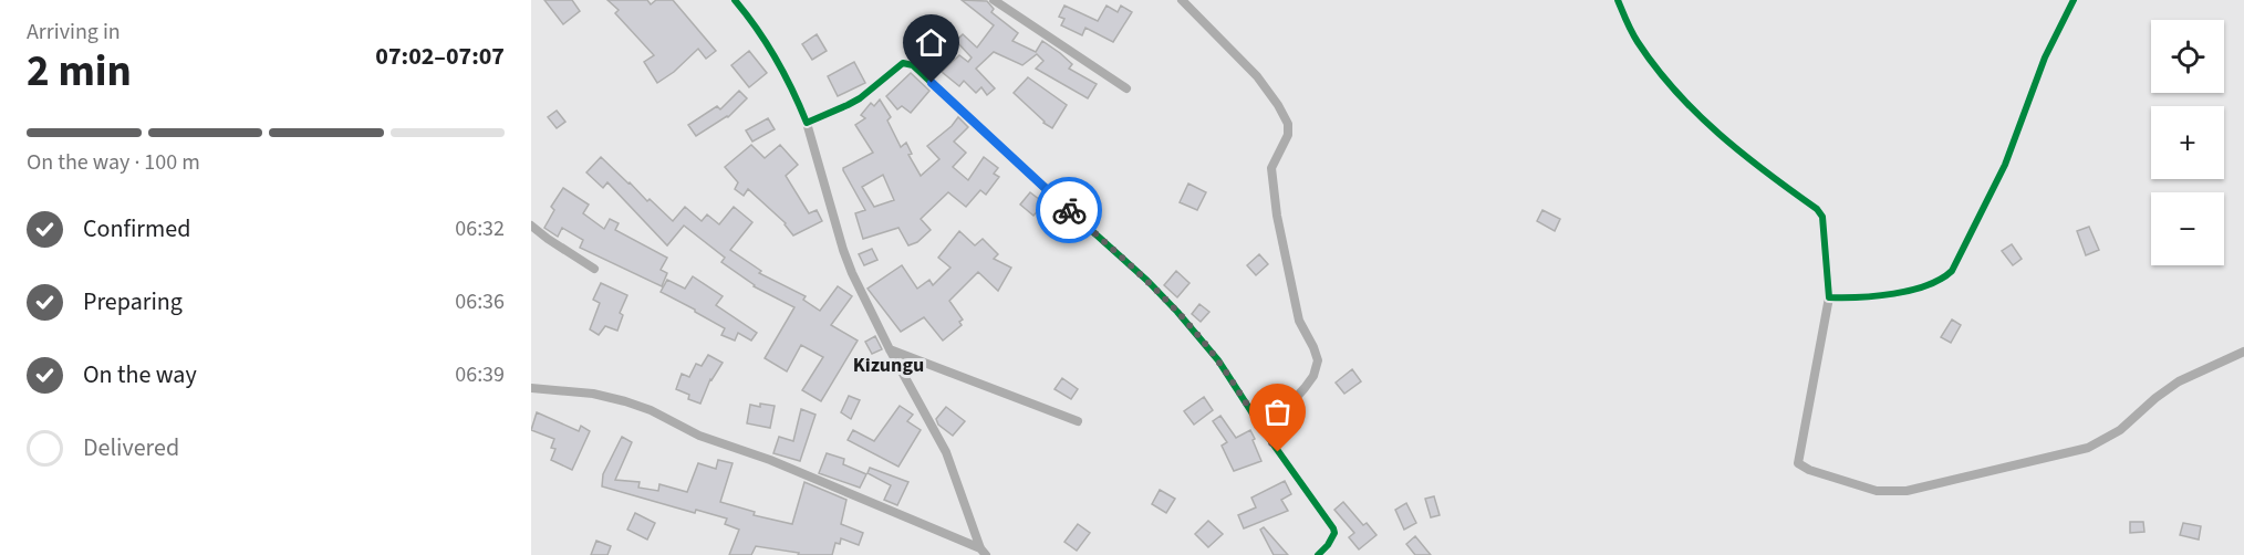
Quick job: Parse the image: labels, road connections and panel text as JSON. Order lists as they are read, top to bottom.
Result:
{
  "districts": ["Kizungu"],
  "page": {
    "heading": ["2 min", "Arriving in", "07:02–07:07"],
    "map_buttons": ["+", "−"],
    "bar": "On the way · 100 m",
    "list": [
      ["Confirmed", "06:32"],
      ["Preparing", "06:36"],
      ["On the way", "06:39"],
      "Delivered"
    ]
  }
}
